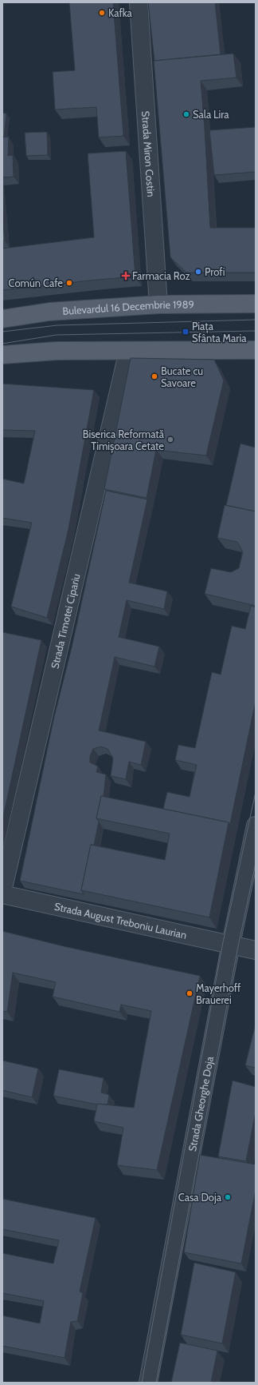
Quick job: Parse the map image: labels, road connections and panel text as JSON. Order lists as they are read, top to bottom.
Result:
{
  "streets": {
    "main road": ["Bulevardul 16 Decembrie 1989"],
    "street": [
      "Strada Miron Costin",
      "Strada Timotei Cipariu",
      "Strada August Treboniu Laurian",
      "Strada Gheorghe Doja"
    ]
  },
  "crossings": [
    ["Strada Miron Costin", "Bulevardul 16 Decembrie 1989"],
    ["Strada August Treboniu Laurian", "Strada Gheorghe Doja"]
  ],
  "places": {
    "other": [
      "Kafka",
      "Sala Lira",
      "Profi",
      "Común Cafe",
      "Bucate cu Savoare",
      "Biserica Reformată Timișoara Cetate",
      "Mayerhoff Brauerei",
      "Casa Doja"
    ],
    "health": ["Farmacia Roz"],
    "transit": ["Piața Sfânta Maria"]
  }
}
